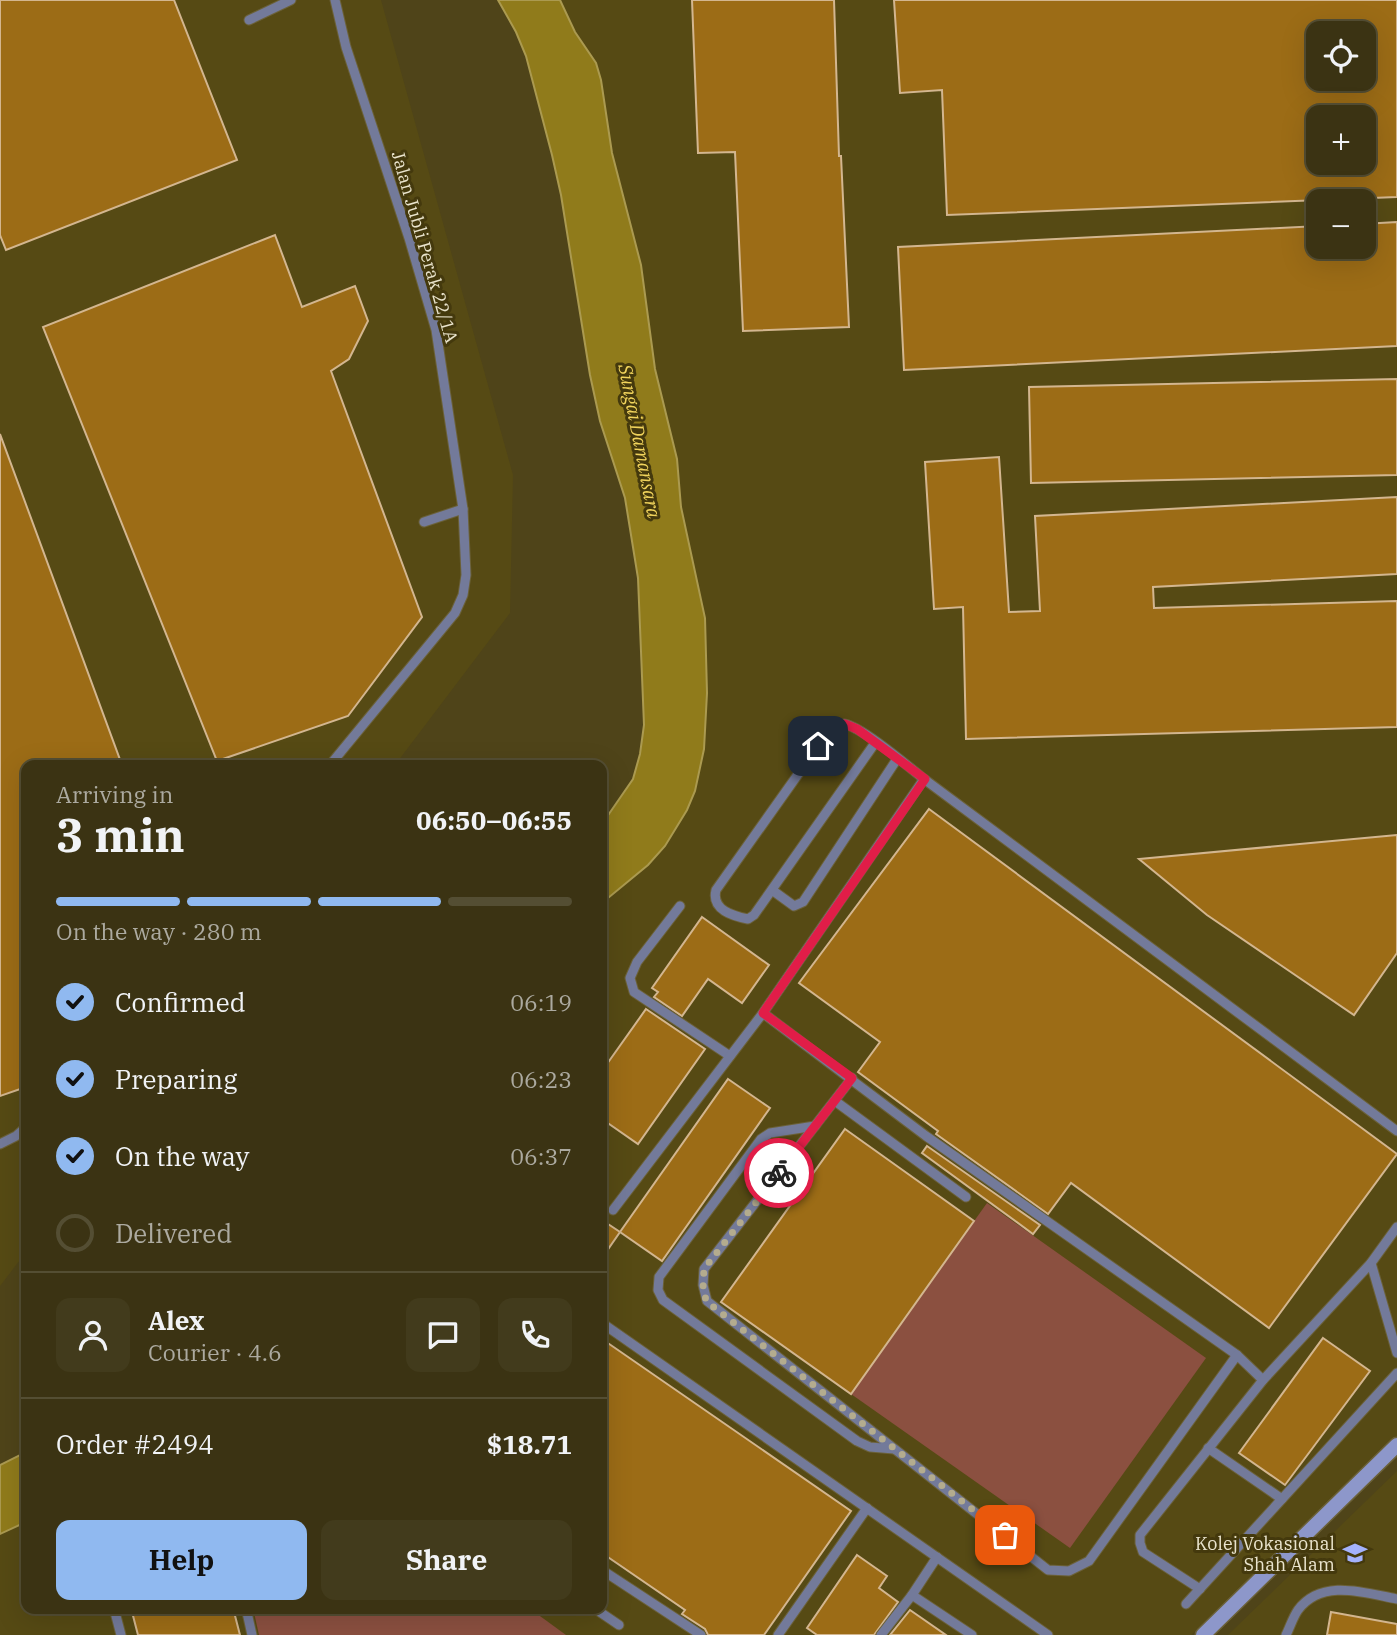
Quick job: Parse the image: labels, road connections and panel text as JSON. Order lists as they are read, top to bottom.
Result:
{
  "streets": {
    "lane": ["Jalan Jubli Perak 22/1A"]
  },
  "water": ["Sungai Damansara"],
  "places": {
    "school or university": ["Kolej Vokasional Shah Alam"]
  },
  "page": {
    "map_buttons": ["+", "−"],
    "heading": ["3 min", "Arriving in", "06:50–06:55"],
    "panel": [
      "Alex",
      "Courier · 4.6",
      "Order #2494",
      "$18.71"
    ],
    "bar": "On the way · 280 m",
    "list": [
      ["Confirmed", "06:19"],
      ["Preparing", "06:23"],
      ["On the way", "06:37"],
      "Delivered"
    ],
    "buttons": ["Help", "Share"]
  }
}
